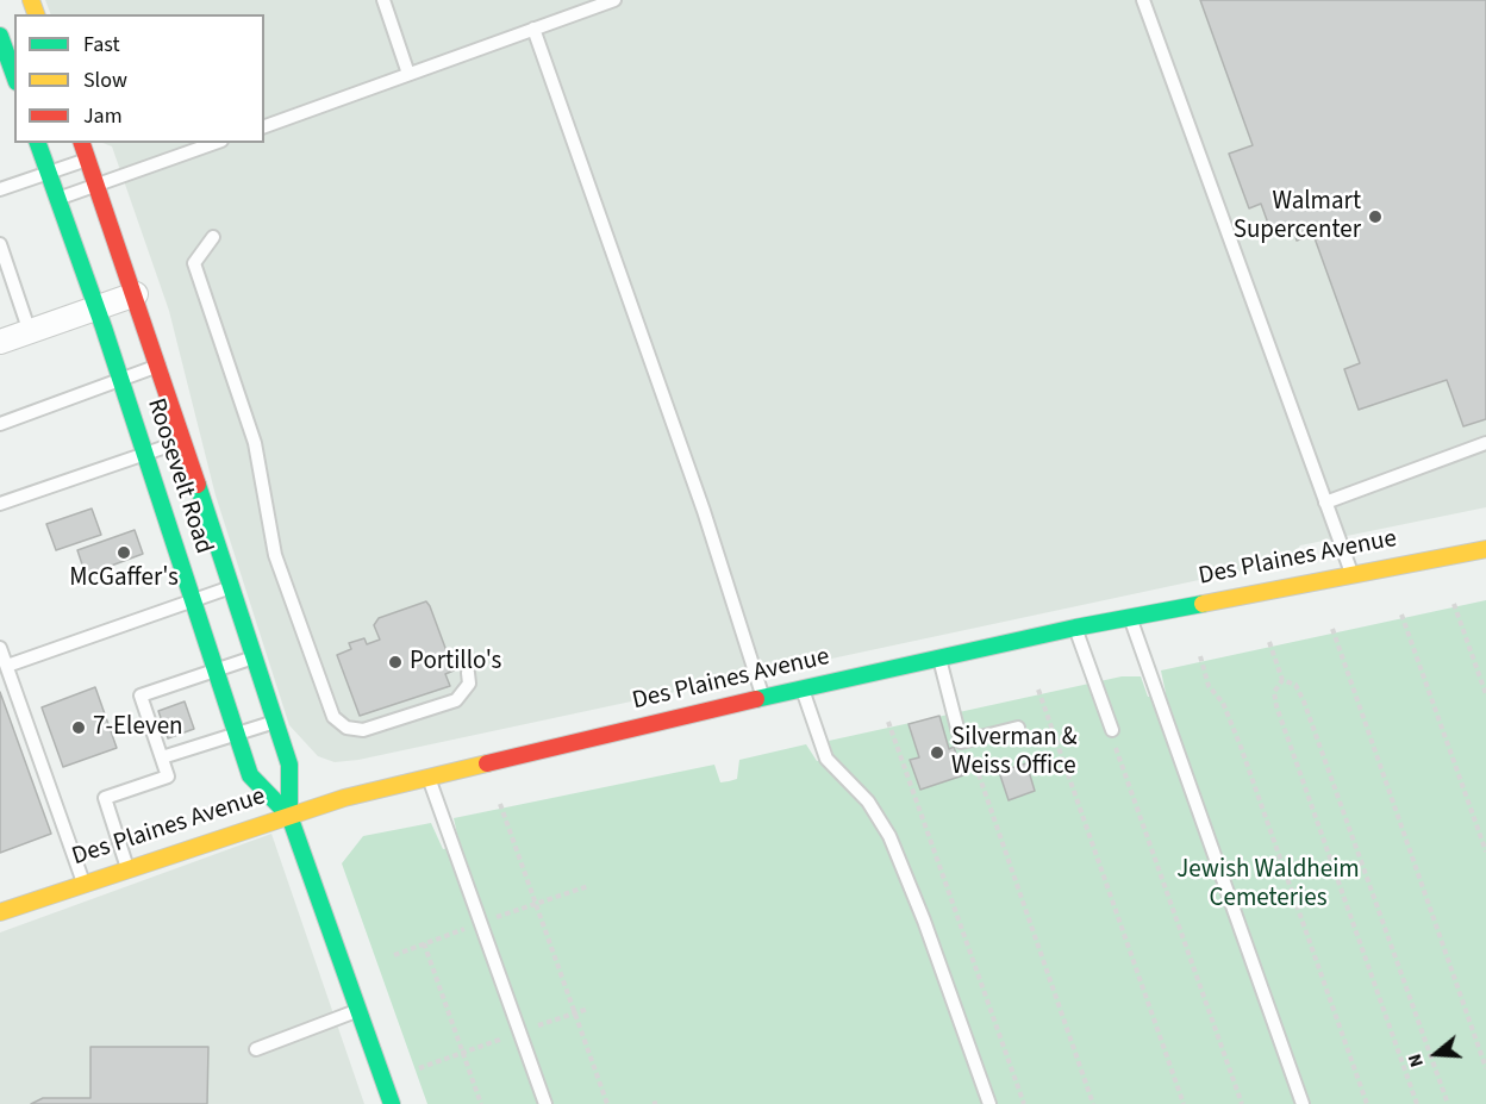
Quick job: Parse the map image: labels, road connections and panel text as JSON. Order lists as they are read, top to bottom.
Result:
{
  "streets": {
    "main road": ["Roosevelt Road", "Des Plaines Avenue"]
  },
  "crossings": [
    ["Roosevelt Road", "Des Plaines Avenue"]
  ],
  "parks": ["Jewish Waldheim Cemeteries"],
  "places": [
    "Walmart Supercenter",
    "McGaffer's",
    "Portillo's",
    "7-Eleven",
    "Silverman & Weiss Office"
  ],
  "legend": ["Fast", "Slow", "Jam"],
  "north": "left"
}
